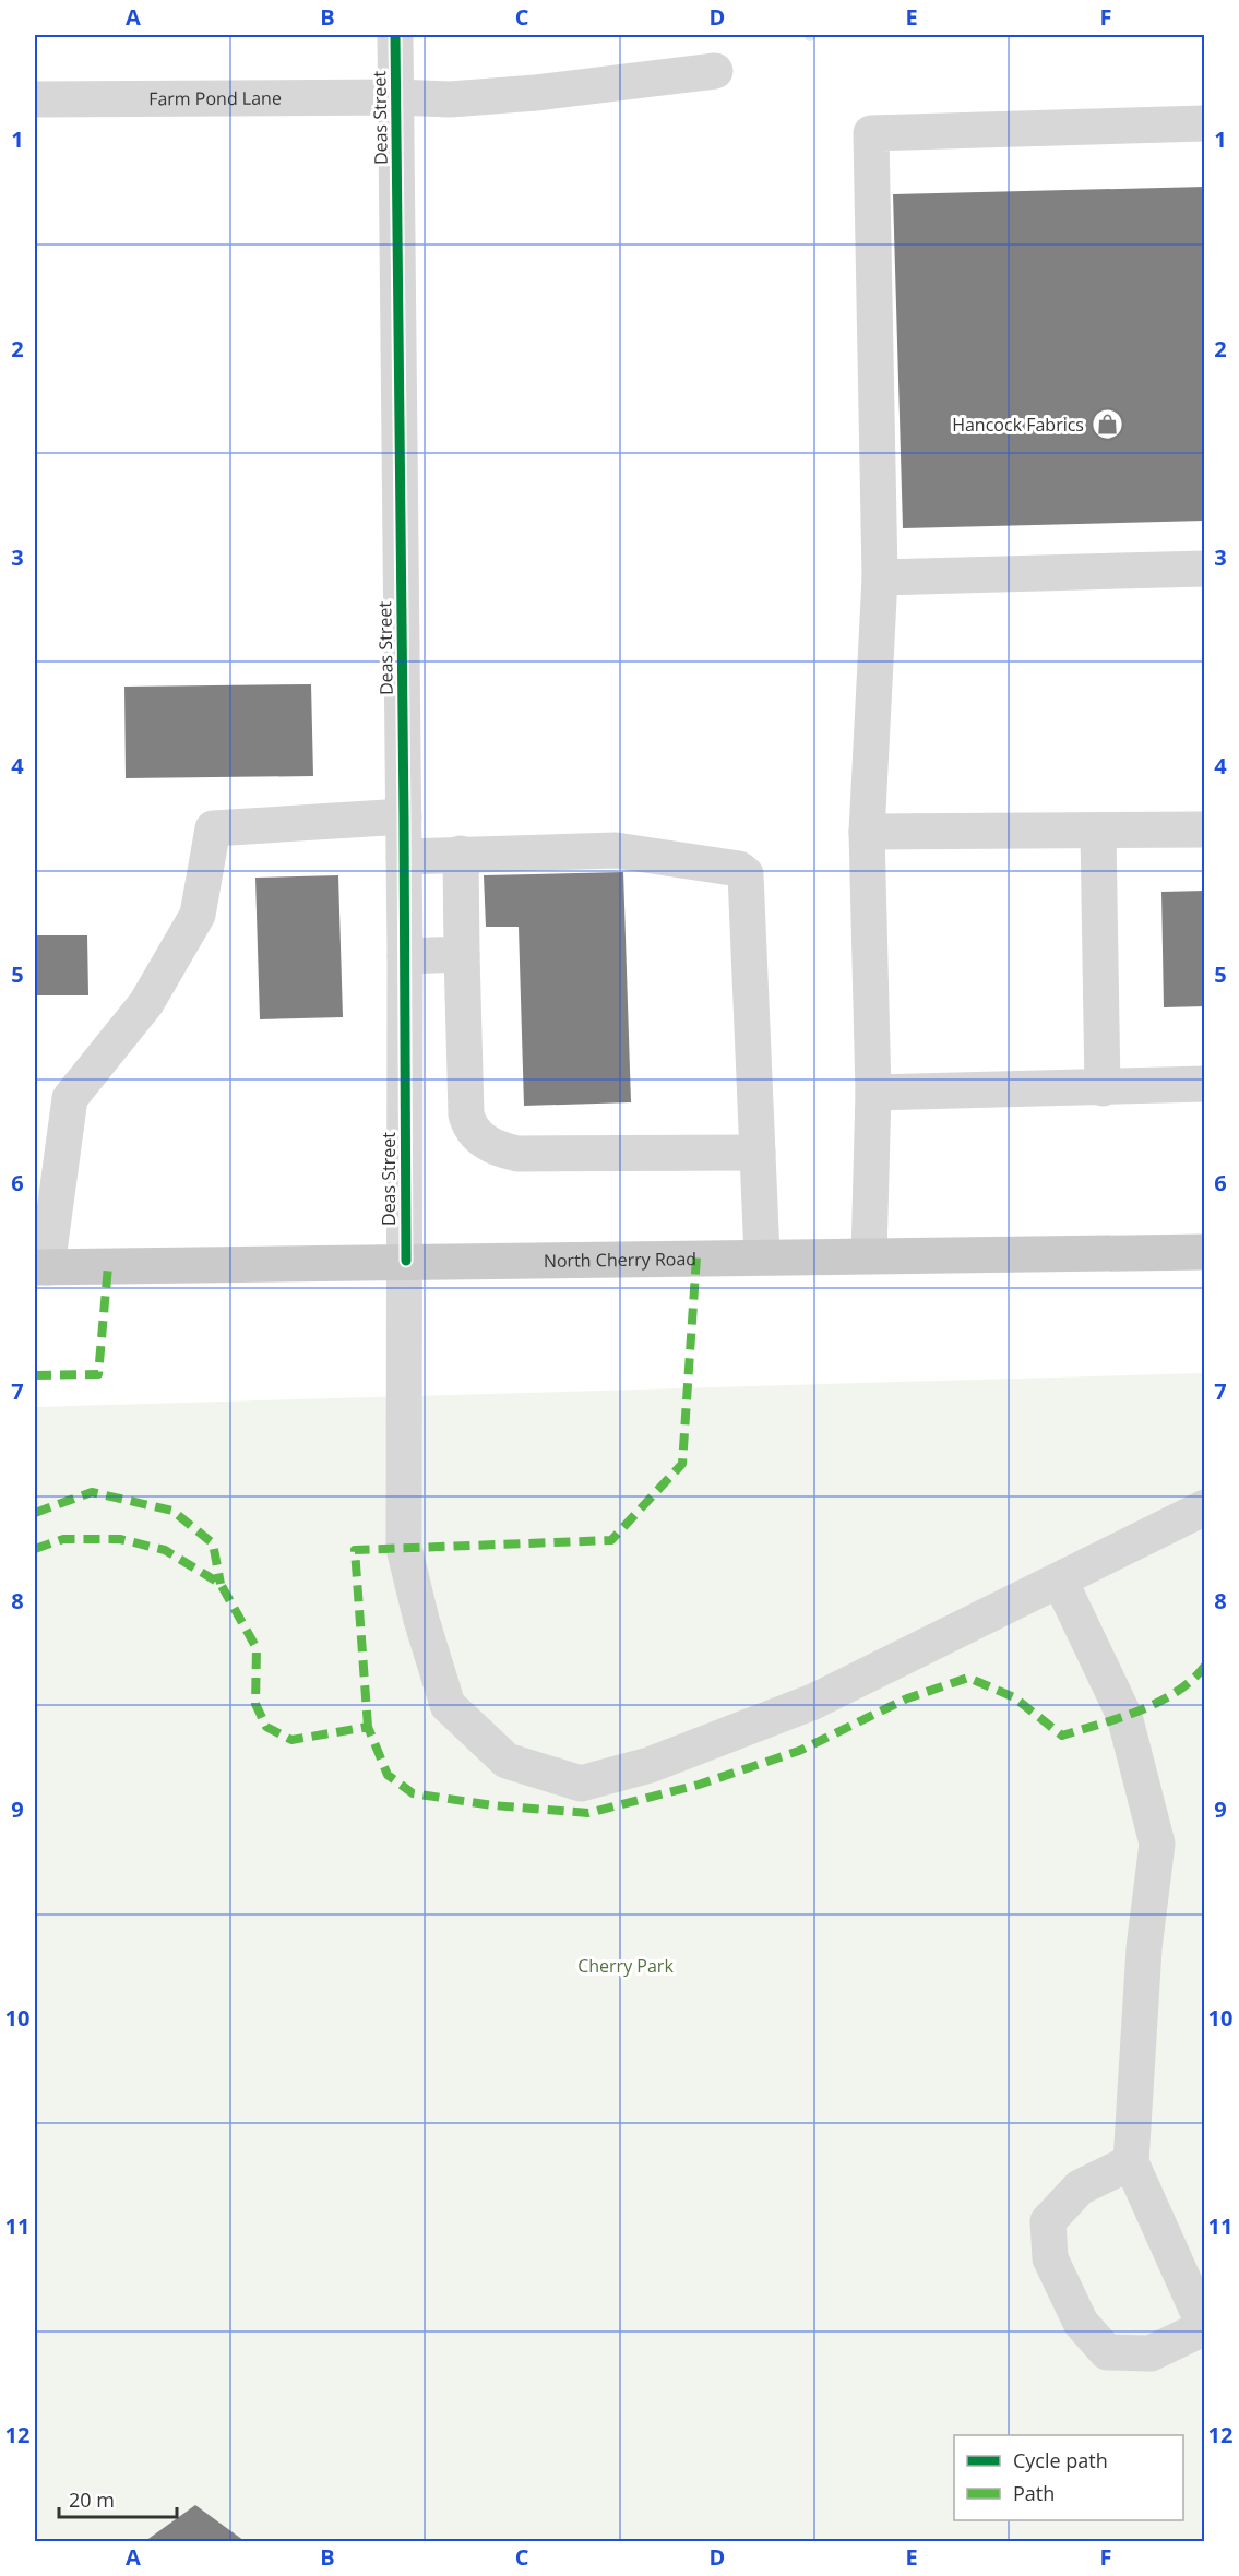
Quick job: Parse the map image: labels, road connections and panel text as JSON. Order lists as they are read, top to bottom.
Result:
{
  "streets": {
    "main road": ["North Cherry Road"],
    "street": ["Farm Pond Lane", "Deas Street"]
  },
  "crossings": [
    ["Farm Pond Lane", "Deas Street"],
    ["Deas Street", "North Cherry Road"]
  ],
  "parks": ["Cherry Park"],
  "places": {
    "shop": ["Hancock Fabrics"]
  },
  "legend": ["Cycle path", "Path"],
  "scale_bar": "20 m",
  "grid": {
    "columns": [
      "A",
      "B",
      "C",
      "D",
      "E",
      "F"
    ],
    "rows": [
      "1",
      "2",
      "3",
      "4",
      "5",
      "6",
      "7",
      "8",
      "9",
      "10",
      "11",
      "12"
    ]
  }
}
